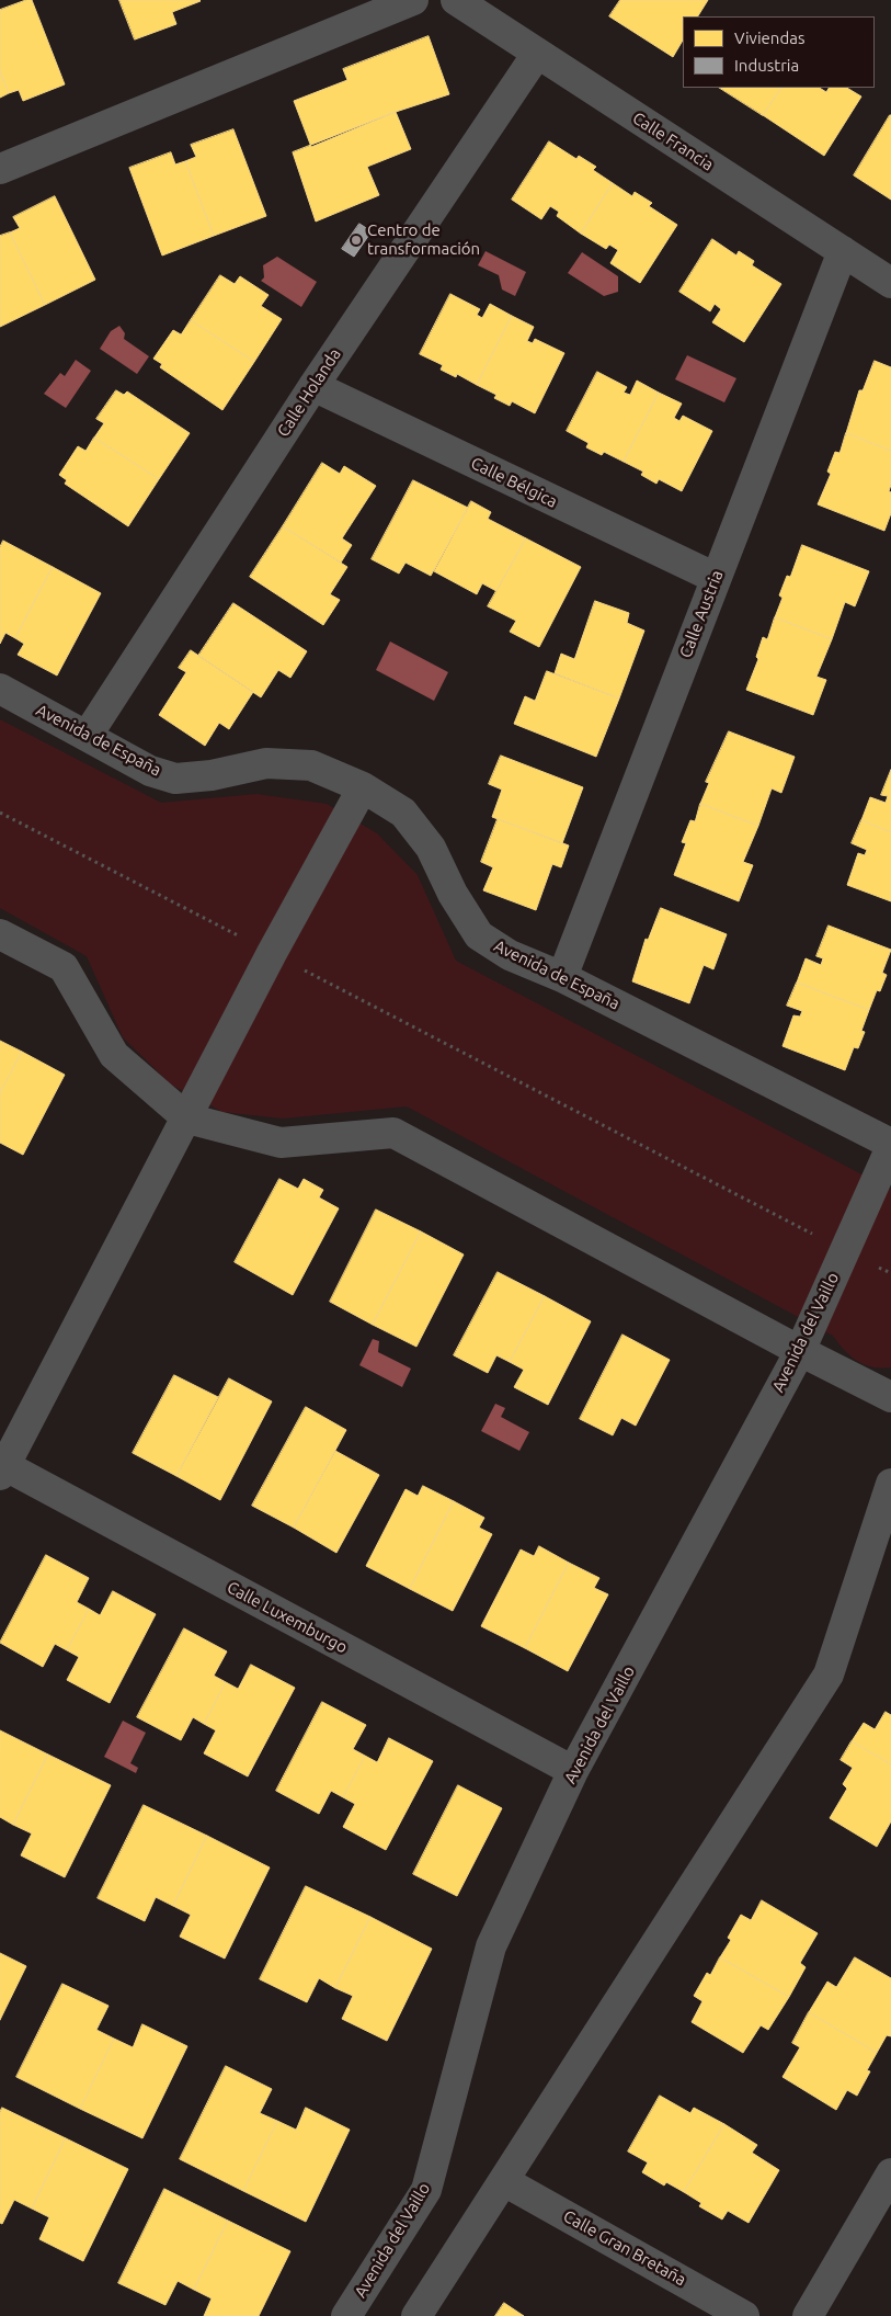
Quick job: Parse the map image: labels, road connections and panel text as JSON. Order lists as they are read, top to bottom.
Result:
{
  "streets": {
    "street": [
      "Calle Francia",
      "Calle Holanda",
      "Calle Bélgica",
      "Calle Austria",
      "Avenida de España",
      "Avenida del Vaillo",
      "Calle Luxemburgo",
      "Calle Gran Bretaña"
    ]
  },
  "crossings": [
    ["Calle Francia", "Calle Holanda"],
    ["Calle Francia", "Calle Austria"],
    ["Calle Holanda", "Calle Bélgica"],
    ["Calle Holanda", "Avenida de España"],
    ["Calle Bélgica", "Calle Austria"],
    ["Calle Austria", "Avenida de España"],
    ["Avenida de España", "Avenida del Vaillo"],
    ["Avenida del Vaillo", "Calle Luxemburgo"]
  ],
  "places": ["Centro de transformación"],
  "legend": ["Viviendas", "Industria"]
}
